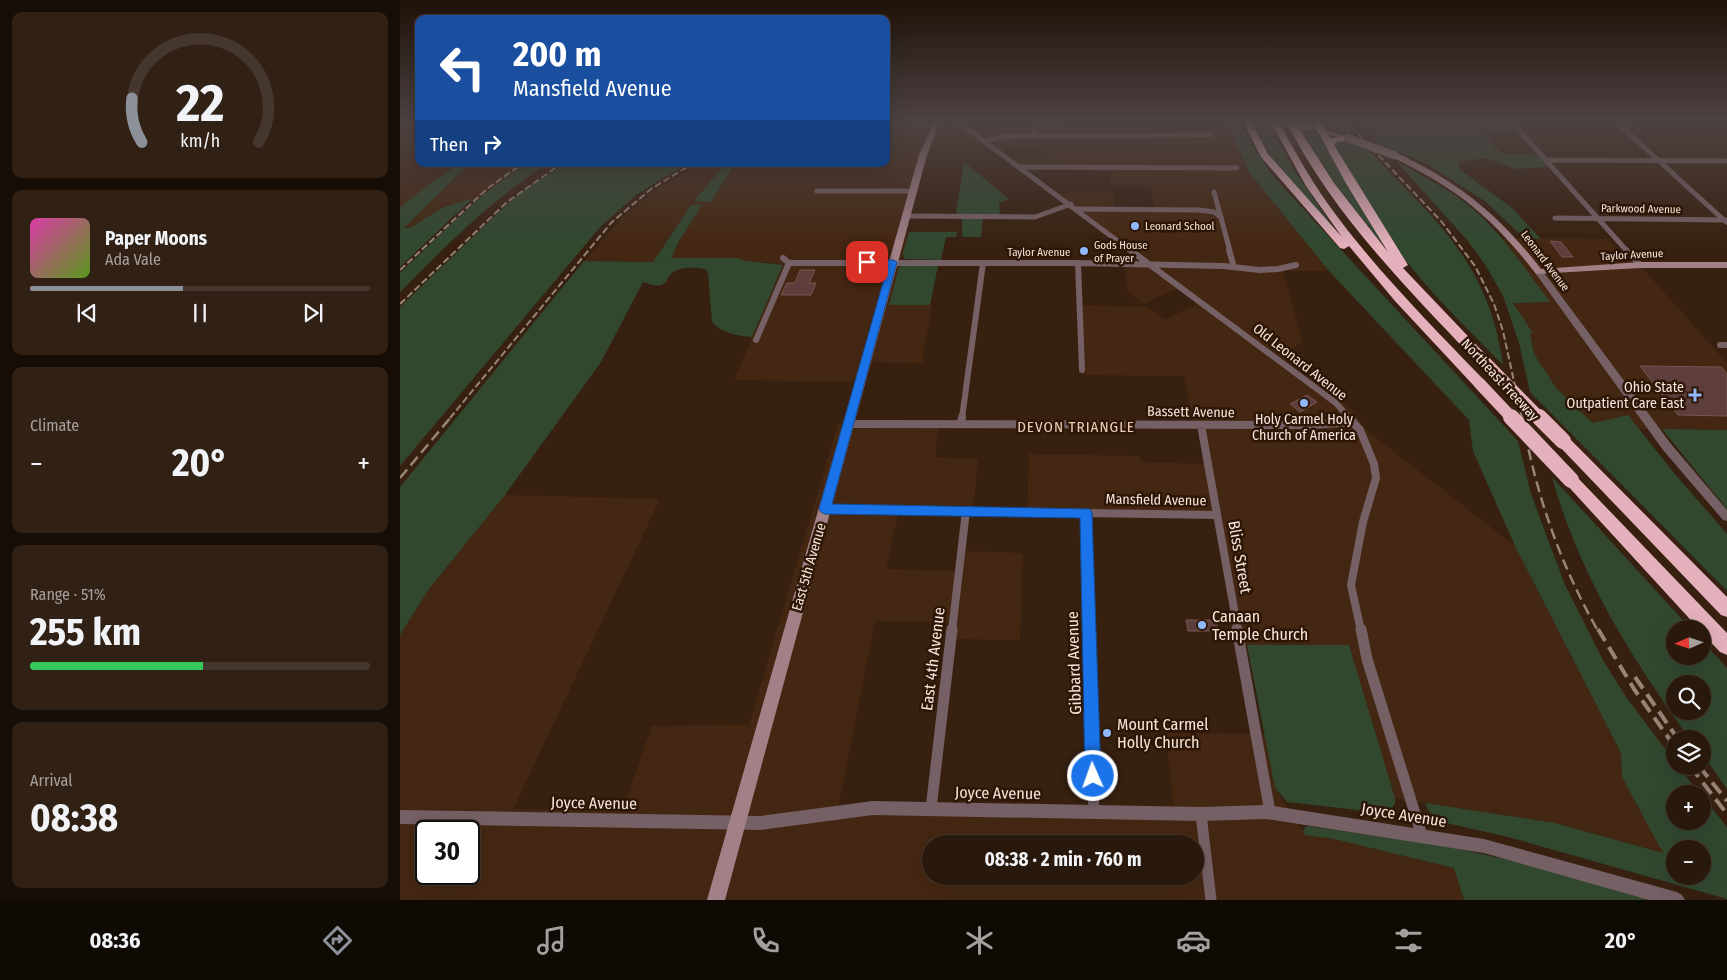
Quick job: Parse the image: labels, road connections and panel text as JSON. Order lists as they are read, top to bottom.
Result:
{
  "streets": {
    "highway": ["Northeast Freeway"],
    "main road": ["Taylor Avenue", "Leonard Avenue", "East 5th Avenue"],
    "street": [
      "Parkwood Avenue",
      "Old Leonard Avenue",
      "Bassett Avenue",
      "Mansfield Avenue",
      "Bliss Street",
      "East 4th Avenue",
      "Gibbard Avenue",
      "Joyce Avenue"
    ]
  },
  "crossings": [
    ["Taylor Avenue", "Leonard Avenue"],
    ["Taylor Avenue", "Old Leonard Avenue"],
    ["Taylor Avenue", "East 5th Avenue"],
    ["Old Leonard Avenue", "Bassett Avenue"],
    ["Old Leonard Avenue", "Joyce Avenue"],
    ["Bassett Avenue", "Bliss Street"],
    ["Bassett Avenue", "East 5th Avenue"],
    ["Mansfield Avenue", "Bliss Street"],
    ["Mansfield Avenue", "East 5th Avenue"],
    ["Mansfield Avenue", "East 4th Avenue"],
    ["Mansfield Avenue", "Gibbard Avenue"],
    ["Bliss Street", "Joyce Avenue"],
    ["East 5th Avenue", "Joyce Avenue"],
    ["East 4th Avenue", "Joyce Avenue"],
    ["Gibbard Avenue", "Joyce Avenue"]
  ],
  "districts": ["DEVON TRIANGLE"],
  "places": {
    "other": [
      "Leonard School",
      "Gods House of Prayer",
      "Holy Carmel Holy Church of America",
      "Canaan Temple Church",
      "Mount Carmel Holly Church"
    ],
    "health": ["Ohio State Outpatient Care East"]
  },
  "north": "left",
  "page": {
    "turn": ["200 m", "Mansfield Avenue"],
    "then": "Then",
    "song": ["Paper Moons", "Ada Vale"],
    "tile": [
      "Climate",
      ["Range · 51%", "255 km"],
      ["Arrival", "08:38"]
    ],
    "heat": ["−", "20°", "+"],
    "map_buttons": ["+", "−"],
    "limit": "30",
    "trip": "08:38 · 2 min · 760 m",
    "tabs": ["08:36", "20°"],
    "gauge": ["22", "km/h"]
  }
}
